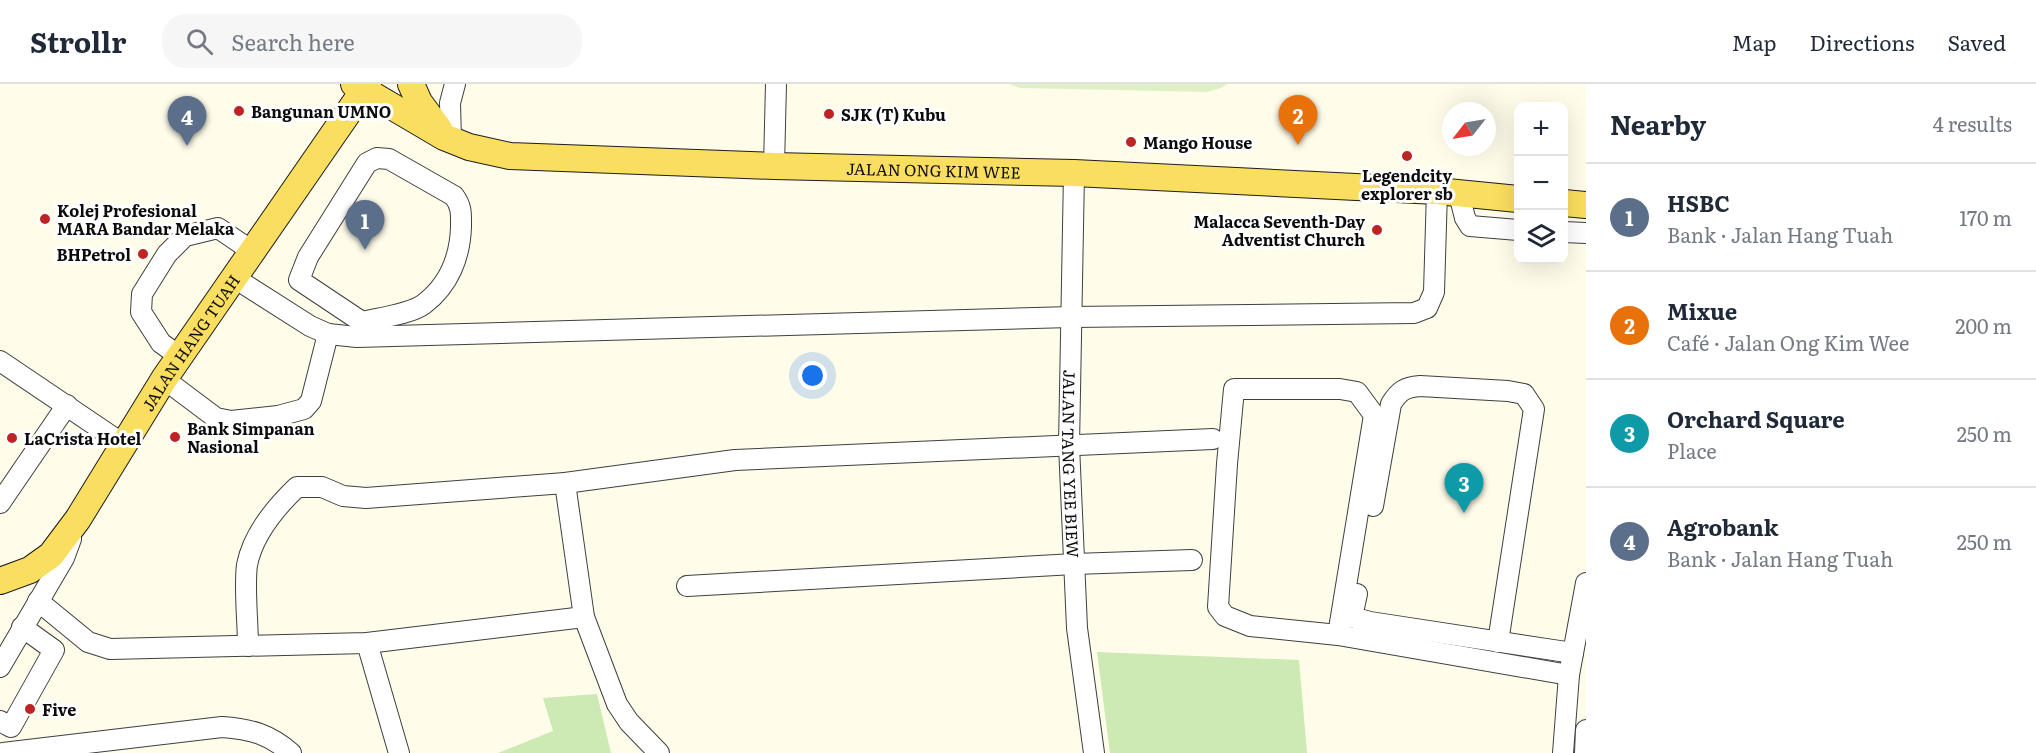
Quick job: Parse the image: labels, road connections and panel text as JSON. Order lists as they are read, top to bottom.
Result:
{
  "streets": {
    "main road": ["JALAN ONG KIM WEE", "JALAN HANG TUAH"],
    "street": ["JALAN TANG YEE BIEW"]
  },
  "crossings": [
    ["JALAN ONG KIM WEE", "JALAN HANG TUAH"],
    ["JALAN ONG KIM WEE", "JALAN TANG YEE BIEW"]
  ],
  "places": [
    "Bangunan UMNO",
    "SJK (T) Kubu",
    "Mango House",
    "Legendcity explorer sb",
    "Kolej Profesional MARA Bandar Melaka",
    "Malacca Seventh-Day Adventist Church",
    "BHPetrol",
    "Bank Simpanan Nasional",
    "LaCrista Hotel",
    "Five"
  ],
  "north": "bottom left",
  "page": {
    "header": "Strollr",
    "search": "Search here",
    "nav": ["Map", "Directions", "Saved"],
    "heading": ["Nearby", "4 results"],
    "pins": [
      "2",
      "4",
      "1",
      "3"
    ],
    "map_buttons": ["+", "−"],
    "list": [
      {
        "mark": "1",
        "name": "HSBC",
        "note": "Bank · Jalan Hang Tuah",
        "value": "170 m"
      },
      {
        "mark": "2",
        "name": "Mixue",
        "note": "Café · Jalan Ong Kim Wee",
        "value": "200 m"
      },
      {
        "mark": "3",
        "name": "Orchard Square",
        "note": "Place",
        "value": "250 m"
      },
      {
        "mark": "4",
        "name": "Agrobank",
        "note": "Bank · Jalan Hang Tuah",
        "value": "250 m"
      }
    ]
  }
}
